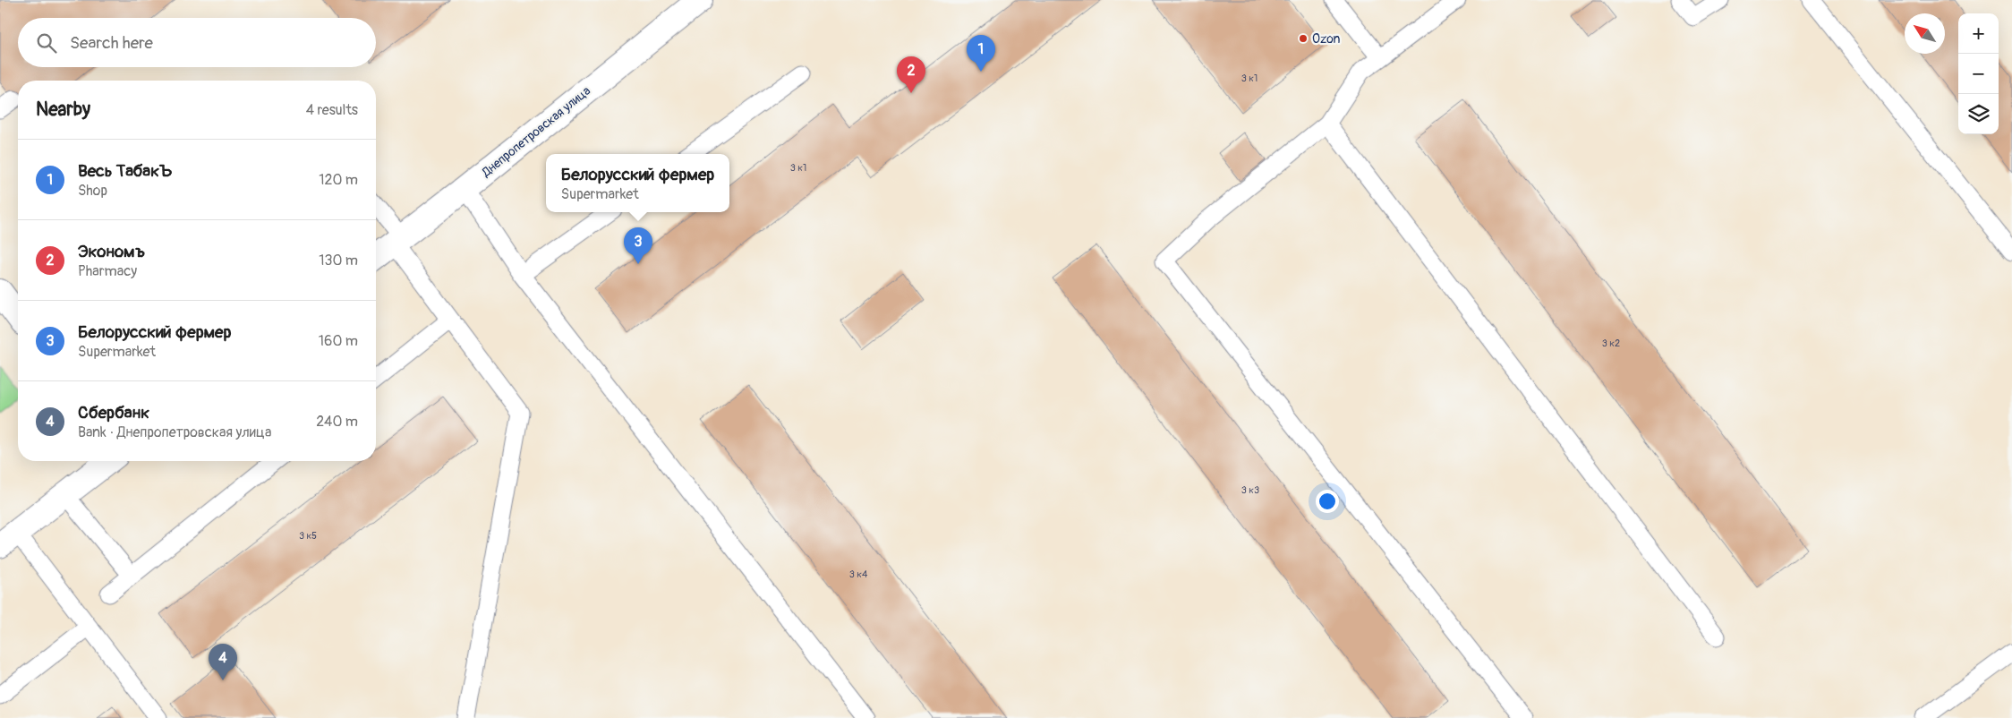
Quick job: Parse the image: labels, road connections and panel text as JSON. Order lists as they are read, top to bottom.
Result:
{
  "streets": {
    "street": ["Днепропетровская улица"]
  },
  "places": ["Ozon"],
  "house_numbers": [
    "3 к1",
    "3 к1",
    "3 к2",
    "3 к3",
    "3 к5",
    "3 к4"
  ],
  "north": "top left",
  "page": {
    "map_buttons": ["+", "−"],
    "search": "Search here",
    "pins": [
      "1",
      "2",
      "3",
      "4"
    ],
    "heading": ["Nearby", "4 results"],
    "list": [
      {
        "mark": "1",
        "name": "Весь ТабакЪ",
        "note": "Shop",
        "value": "120 m"
      },
      {
        "mark": "2",
        "name": "Экономъ",
        "note": "Pharmacy",
        "value": "130 m"
      },
      {
        "mark": "3",
        "name": "Белорусский фермер",
        "note": "Supermarket",
        "value": "160 m"
      },
      {
        "mark": "4",
        "name": "Сбербанк",
        "note": "Bank · Днепропетровская улица",
        "value": "240 m"
      }
    ],
    "popup": ["Белорусский фермер", "Supermarket"]
  }
}
